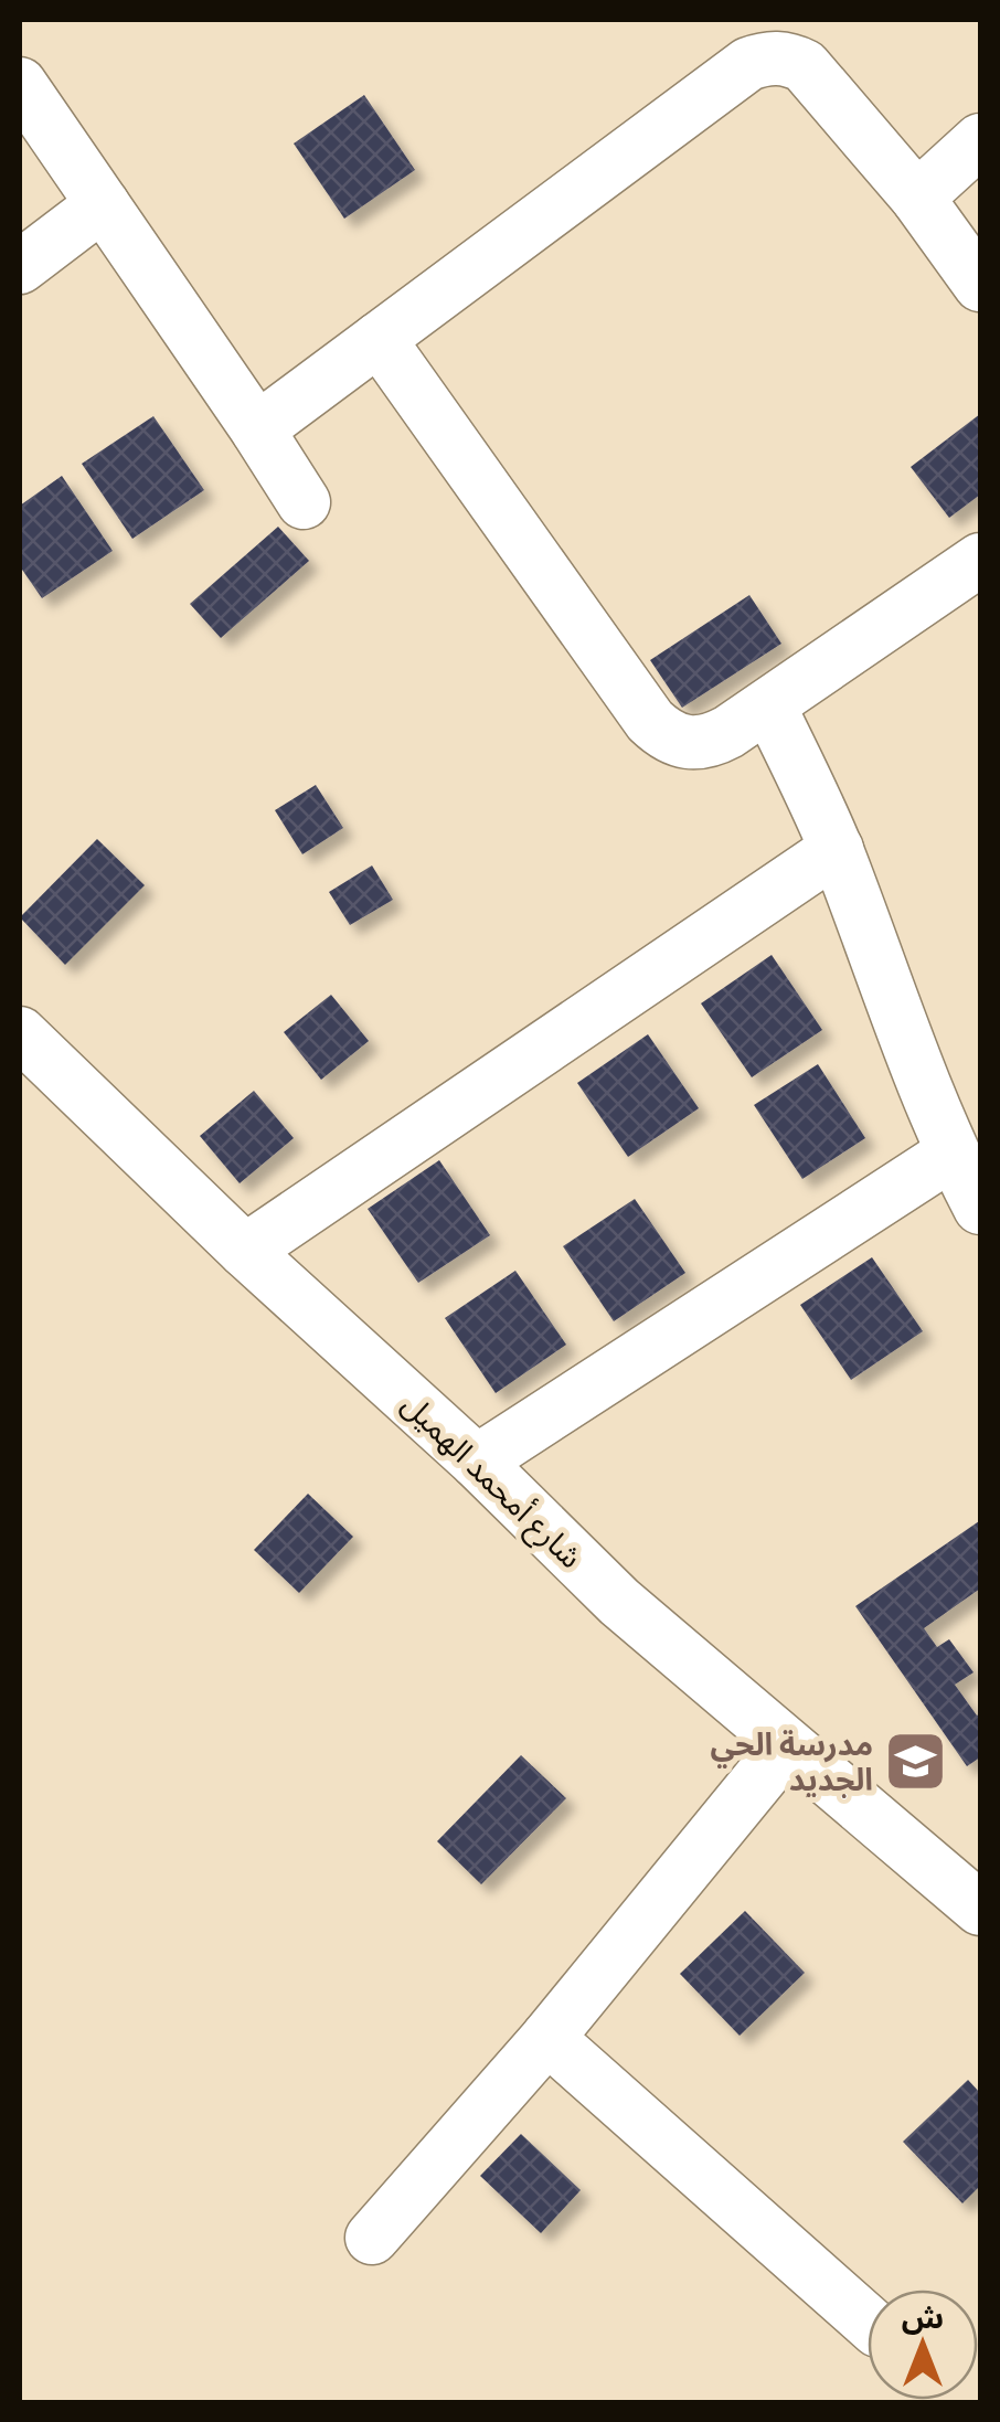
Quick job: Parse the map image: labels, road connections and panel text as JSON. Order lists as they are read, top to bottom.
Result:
{
  "streets": {
    "street": ["شارع أمحمد الهميل"]
  },
  "places": {
    "school or university": ["مدرسة الحي الجديد"]
  },
  "north": "top"
}
